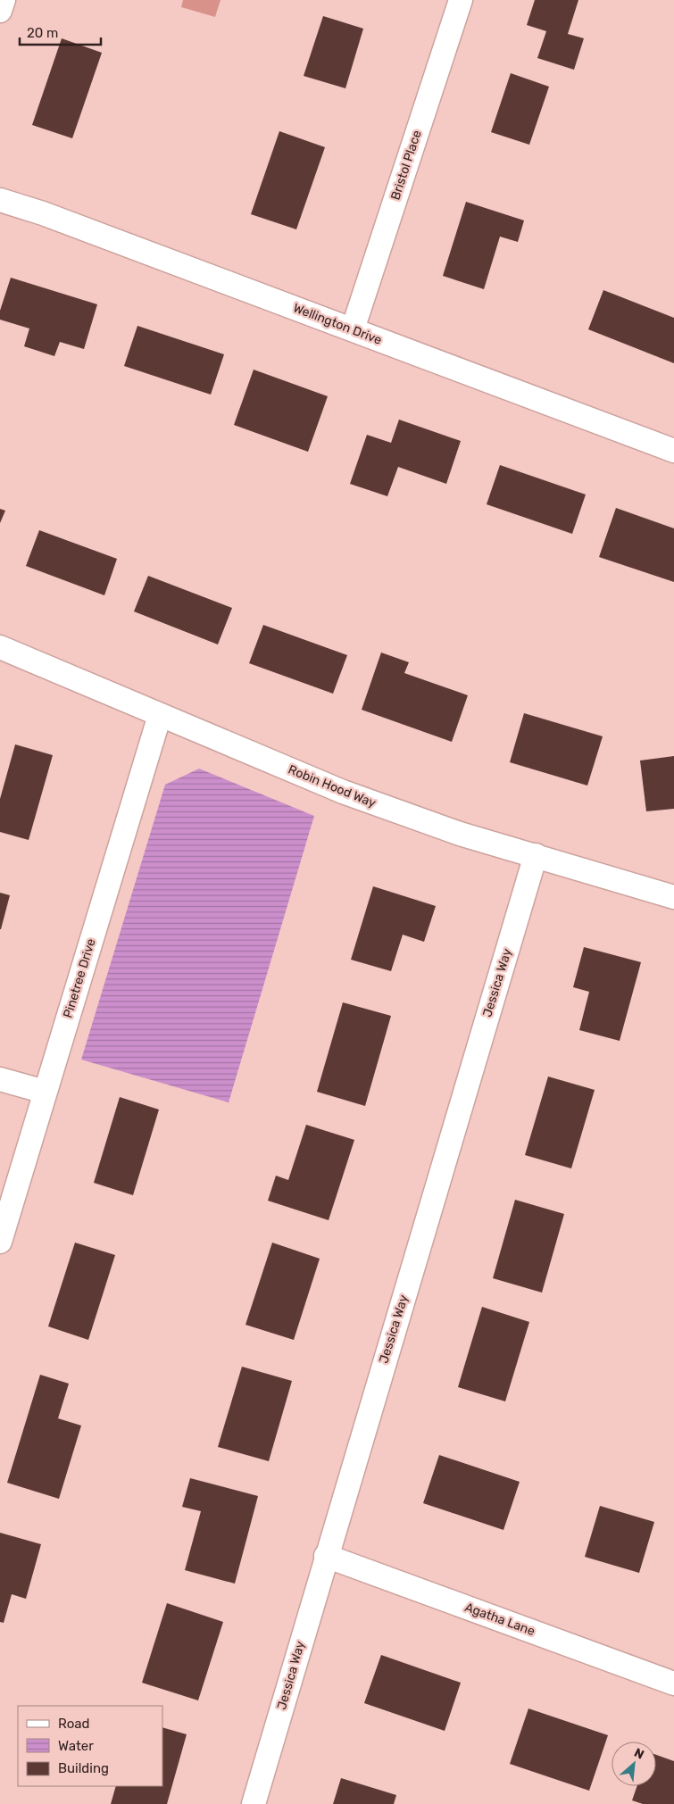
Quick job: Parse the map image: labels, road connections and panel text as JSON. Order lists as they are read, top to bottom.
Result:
{
  "streets": {
    "street": [
      "Bristol Place",
      "Wellington Drive",
      "Robin Hood Way",
      "Pinetree Drive",
      "Jessica Way",
      "Agatha Lane"
    ]
  },
  "crossings": [
    ["Bristol Place", "Wellington Drive"],
    ["Robin Hood Way", "Pinetree Drive"],
    ["Robin Hood Way", "Jessica Way"],
    ["Jessica Way", "Agatha Lane"]
  ],
  "legend": ["Road", "Water", "Building"],
  "scale_bar": "20 m",
  "north": "top right"
}
